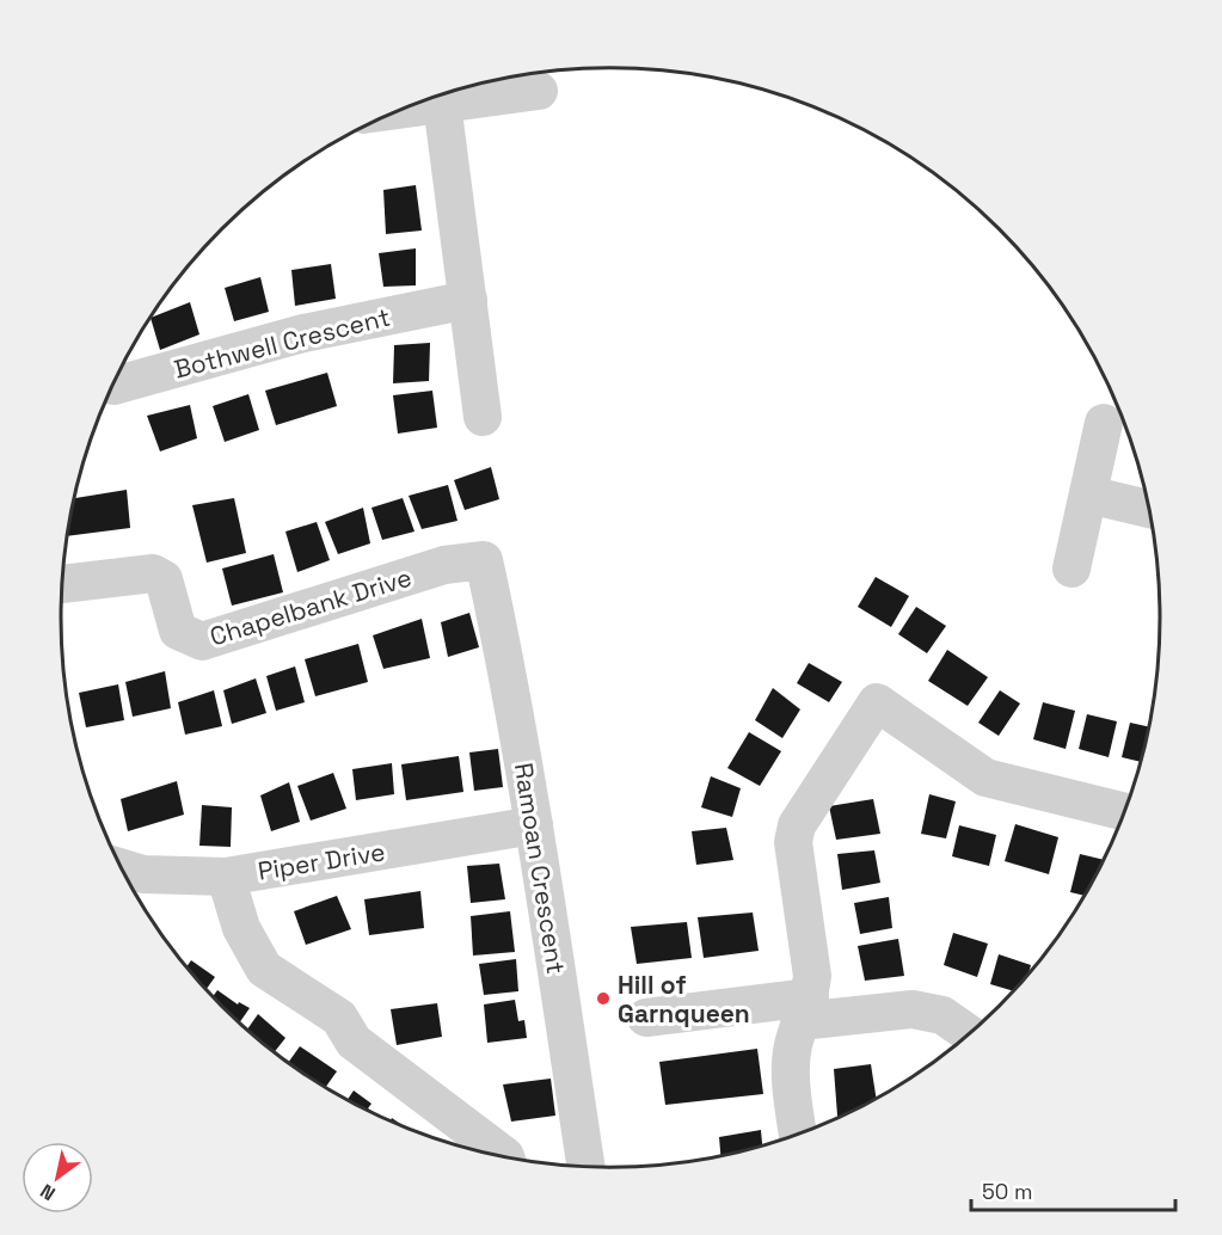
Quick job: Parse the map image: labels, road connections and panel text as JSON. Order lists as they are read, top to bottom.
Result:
{
  "streets": {
    "street": [
      "Bothwell Crescent",
      "Chapelbank Drive",
      "Piper Drive",
      "Ramoan Crescent"
    ]
  },
  "crossings": [
    ["Chapelbank Drive", "Ramoan Crescent"],
    ["Piper Drive", "Ramoan Crescent"]
  ],
  "places": ["Hill of Garnqueen"],
  "scale_bar": "50 m",
  "north": "bottom left"
}
